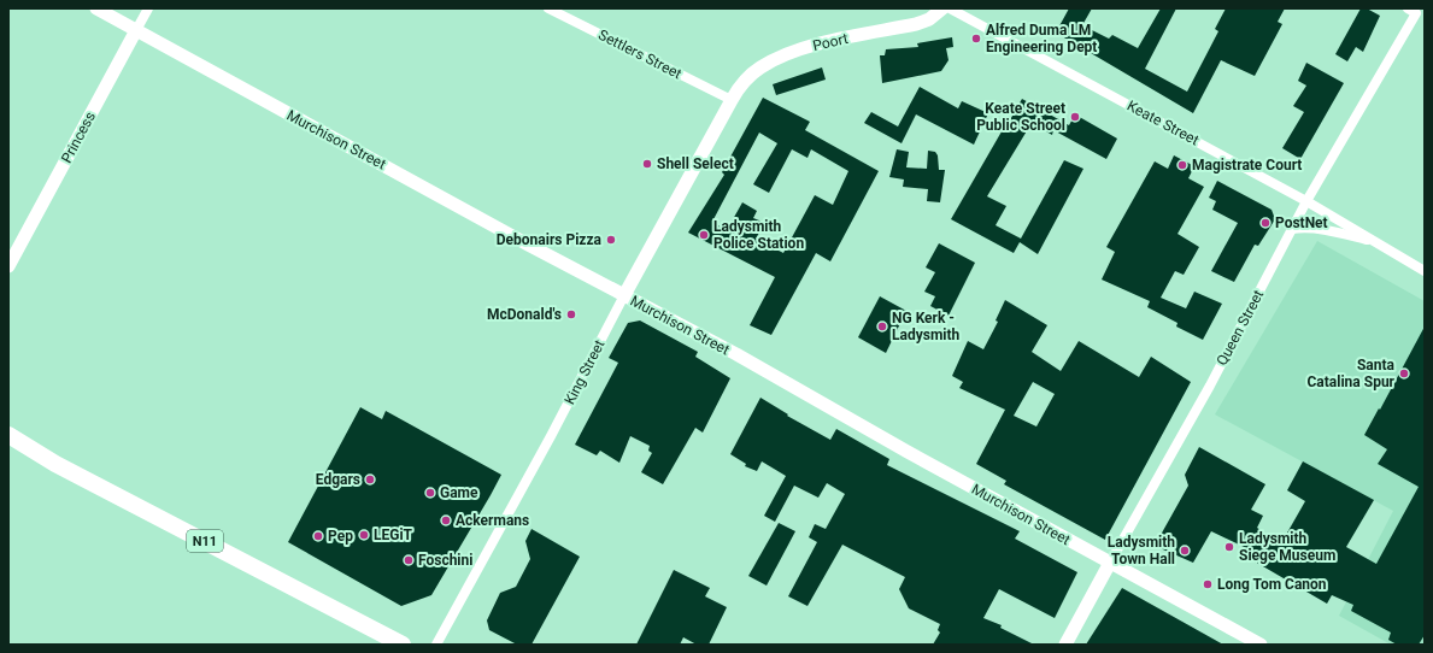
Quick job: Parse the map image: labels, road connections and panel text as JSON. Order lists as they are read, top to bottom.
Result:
{
  "streets": {
    "highway": ["N11"],
    "street": [
      "Poort",
      "Settlers Street",
      "Keate Street",
      "Princess",
      "Murchison Street",
      "Queen Street",
      "King Street"
    ]
  },
  "crossings": [
    ["Poort", "Settlers Street"],
    ["Poort", "King Street"],
    ["Settlers Street", "King Street"],
    ["Keate Street", "Queen Street"],
    ["Princess", "Murchison Street"],
    ["Murchison Street", "Queen Street"],
    ["Murchison Street", "King Street"]
  ],
  "places": [
    "Alfred Duma LM Engineering Dept",
    "Keate Street Public School",
    "Shell Select",
    "Magistrate Court",
    "PostNet",
    "Ladysmith Police Station",
    "Debonairs Pizza",
    "McDonald's",
    "NG Kerk - Ladysmith",
    "Santa Catalina Spur",
    "Edgars",
    "Game",
    "Ackermans",
    "LEGiT",
    "Pep",
    "Ladysmith Siege Museum",
    "Ladysmith Town Hall",
    "Foschini",
    "Long Tom Canon"
  ]
}
